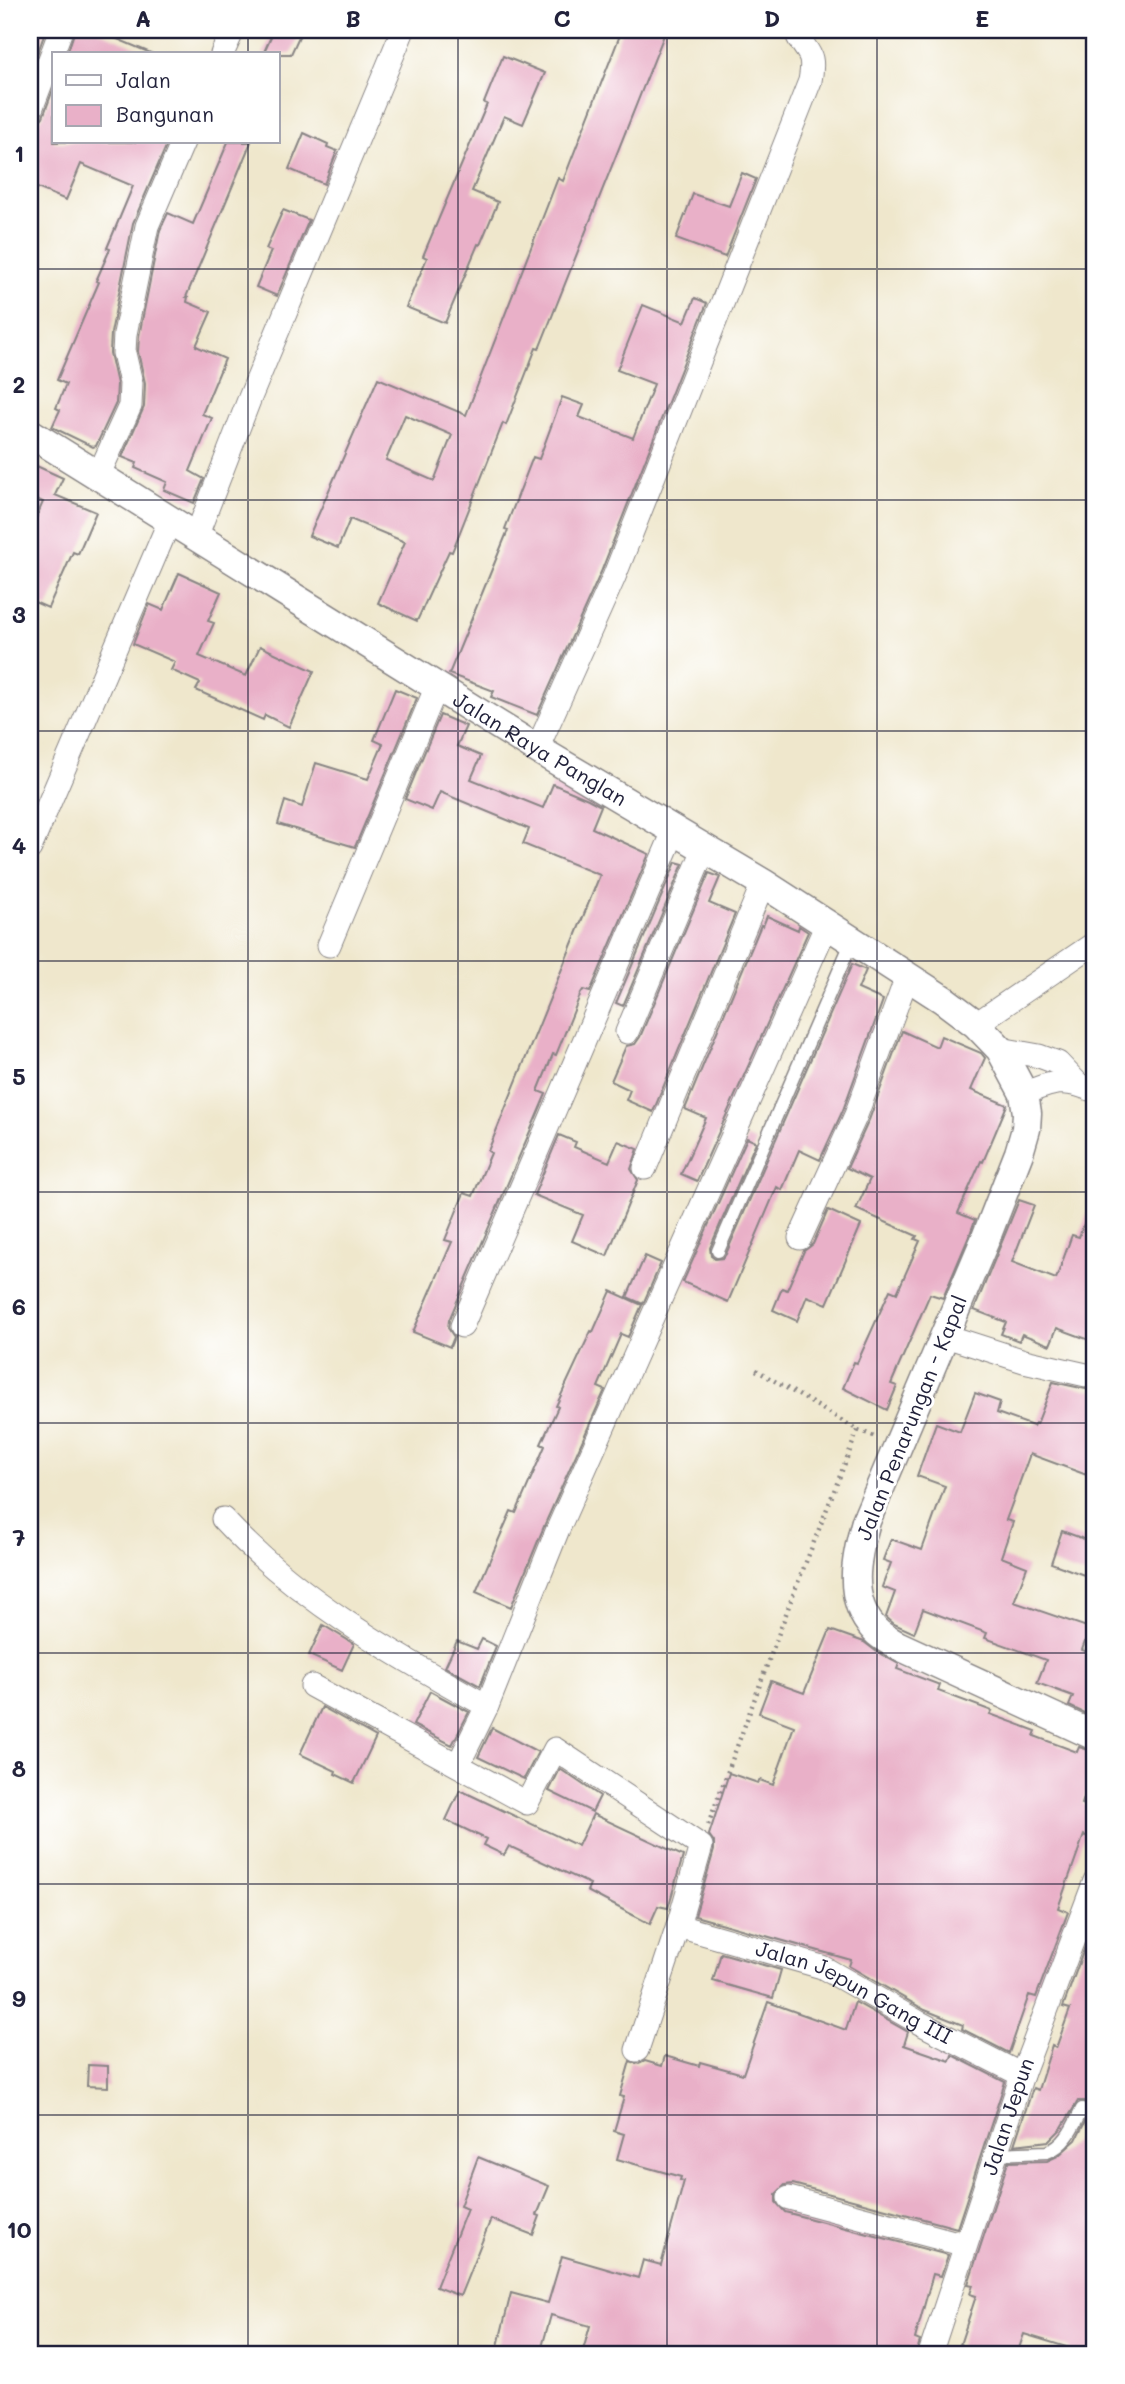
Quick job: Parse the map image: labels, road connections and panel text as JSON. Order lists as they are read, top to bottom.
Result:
{
  "streets": {
    "street": [
      "Jalan Raya Panglan",
      "Jalan Penarungan - Kapal",
      "Jalan Jepun Gang III",
      "Jalan Jepun"
    ]
  },
  "crossings": [
    ["Jalan Raya Panglan", "Jalan Penarungan - Kapal"],
    ["Jalan Jepun Gang III", "Jalan Jepun"]
  ],
  "legend": ["Jalan", "Bangunan"],
  "grid": {
    "columns": [
      "A",
      "B",
      "C",
      "D",
      "E"
    ],
    "rows": [
      "1",
      "2",
      "3",
      "4",
      "5",
      "6",
      "7",
      "8",
      "9",
      "10"
    ]
  }
}
